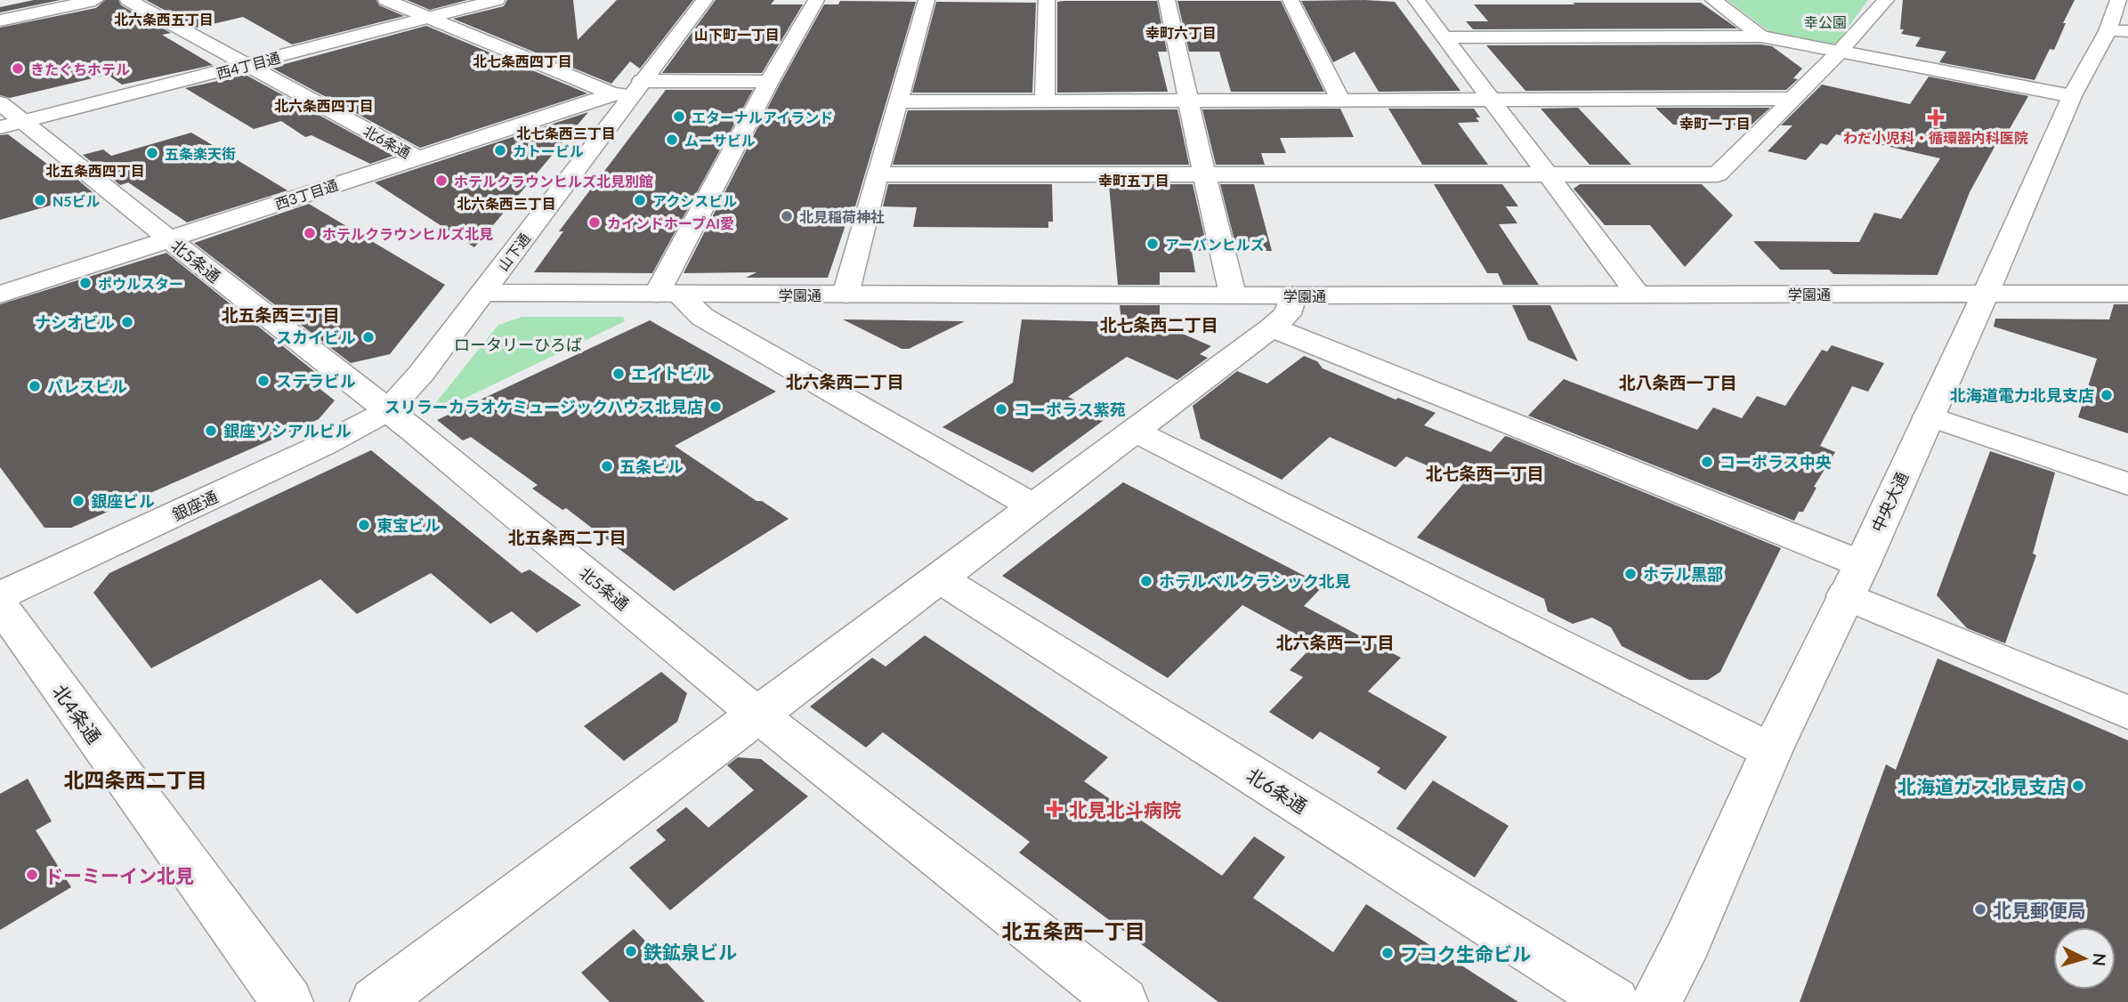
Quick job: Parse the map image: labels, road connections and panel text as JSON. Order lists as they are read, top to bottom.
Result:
{
  "streets": {
    "street": [
      "西4丁目通",
      "北6条通",
      "西3丁目通",
      "山下通",
      "北5条通",
      "学園通",
      "中央大通",
      "銀座通",
      "北4条通"
    ]
  },
  "crossings": [
    ["西4丁目通", "北6条通"],
    ["西4丁目通", "北5条通"],
    ["北6条通", "西3丁目通"],
    ["西3丁目通", "山下通"],
    ["西3丁目通", "北5条通"],
    ["山下通", "北5条通"],
    ["山下通", "学園通"],
    ["山下通", "銀座通"],
    ["北5条通", "銀座通"],
    ["学園通", "中央大通"]
  ],
  "districts": [
    "北六条西五丁目",
    "幸町六丁目",
    "山下町一丁目",
    "北七条西四丁目",
    "北六条西四丁目",
    "幸町一丁目",
    "北七条西三丁目",
    "北五条西四丁目",
    "幸町五丁目",
    "北六条西三丁目",
    "北五条西三丁目",
    "北七条西二丁目",
    "北六条西二丁目",
    "北八条西一丁目",
    "北七条西一丁目",
    "北五条西二丁目",
    "北六条西一丁目",
    "北四条西二丁目",
    "北五条西一丁目"
  ],
  "parks": ["幸公園", "ロータリーひろば"],
  "places": {
    "other": [
      "きたぐちホテル",
      "エターナルアイランド",
      "ムーサビル",
      "カトービル",
      "五条楽天街",
      "ホテルクラウンヒルズ北見別館",
      "N5ビル",
      "アクシスビル",
      "北見稲荷神社",
      "カインドホープAI愛",
      "ホテルクラウンヒルズ北見",
      "アーバンヒルズ",
      "ポウルスター",
      "ナシオビル",
      "スカイビル",
      "エイトビル",
      "ステラビル",
      "パレスビル",
      "北海道電力北見支店",
      "スリラーカラオケミュージックハウス北見店",
      "コーポラス紫苑",
      "銀座ソシアルビル",
      "コーポラス中央",
      "五条ビル",
      "銀座ビル",
      "東宝ビル",
      "ホテル黒部",
      "ホテルベルクラシック北見",
      "北海道ガス北見支店",
      "ドーミーイン北見",
      "北見郵便局",
      "鉄鉱泉ビル",
      "フコク生命ビル"
    ],
    "health": ["わだ小児科・循環器内科医院", "北見北斗病院"]
  },
  "north": "right"
}
